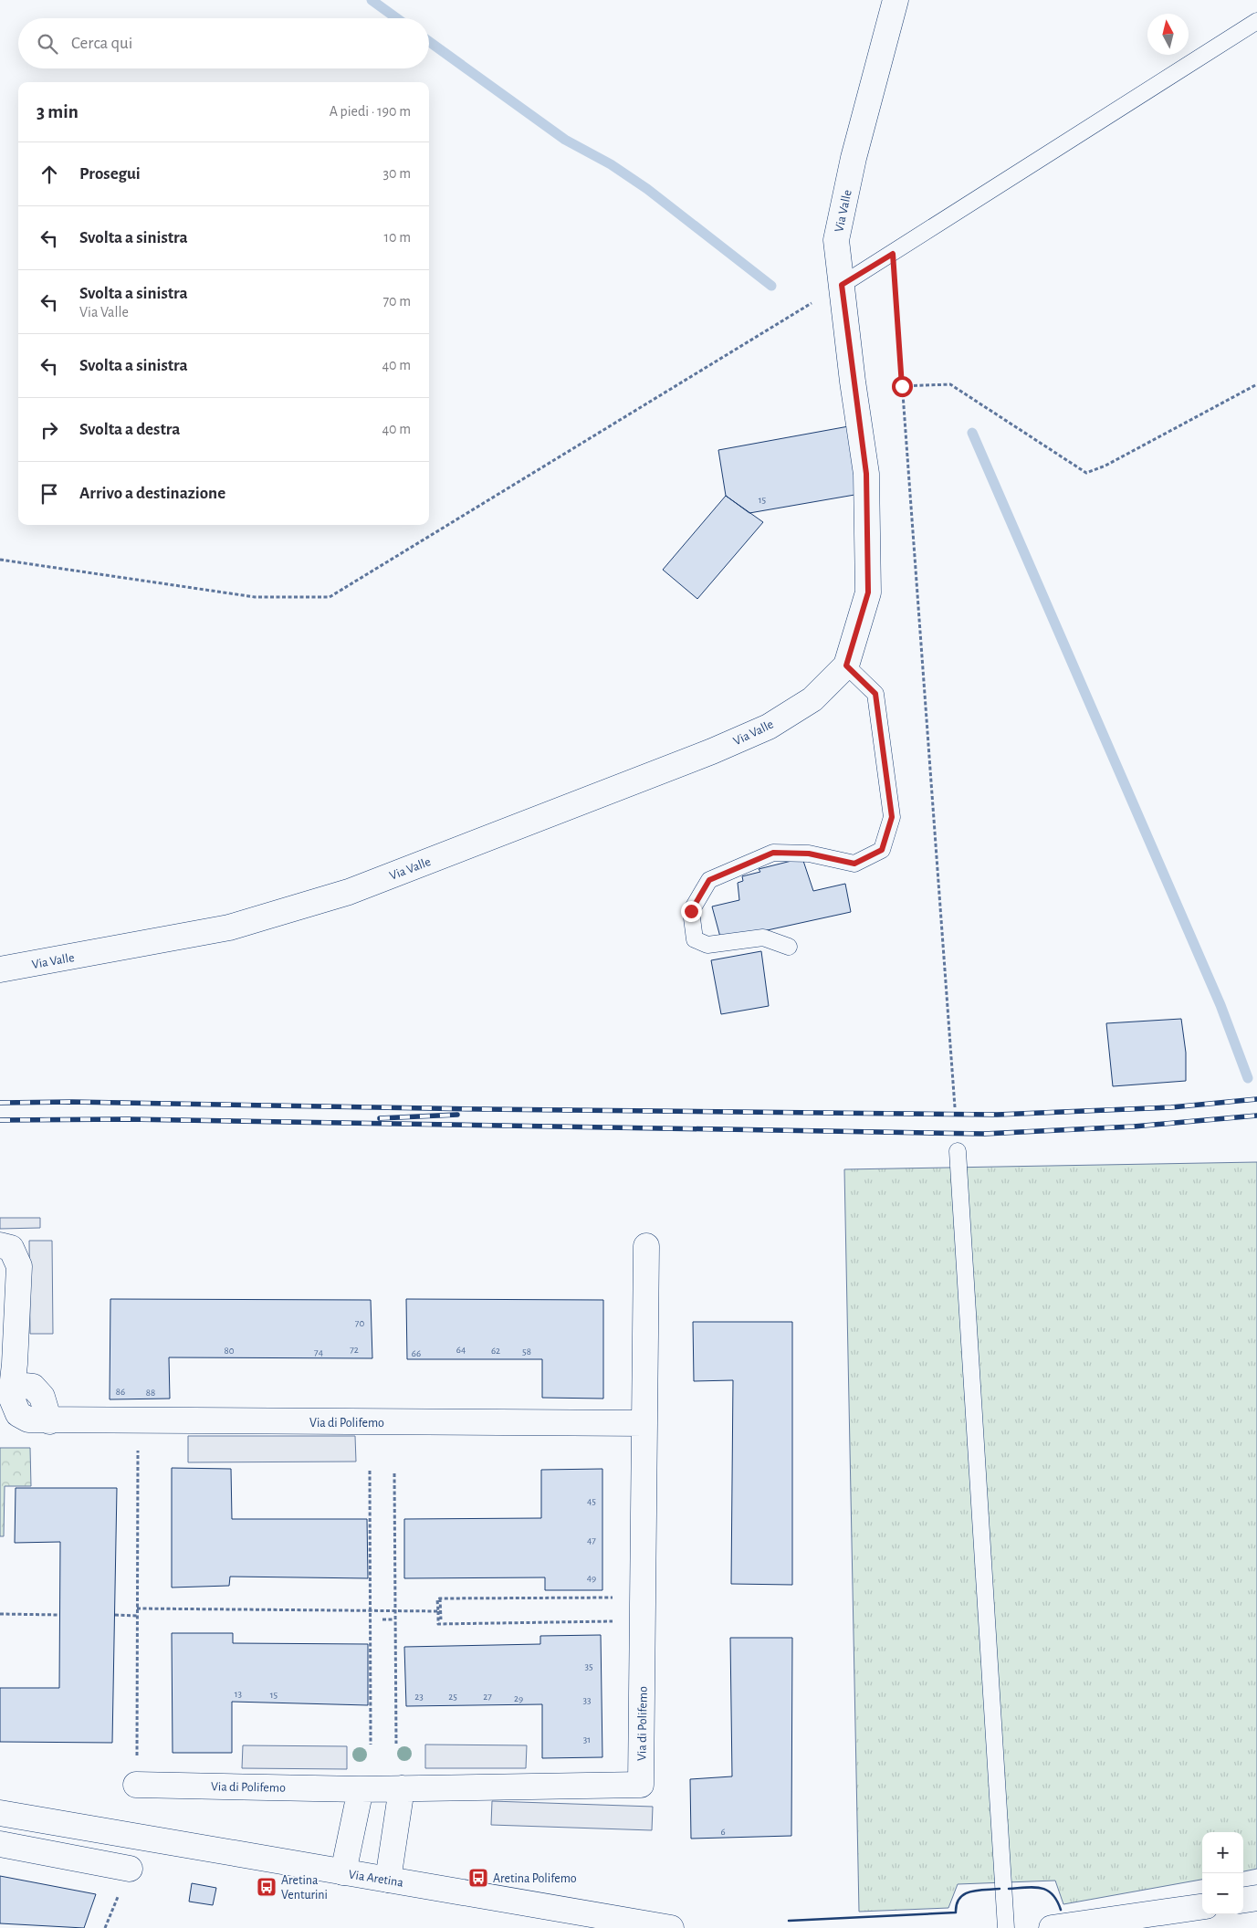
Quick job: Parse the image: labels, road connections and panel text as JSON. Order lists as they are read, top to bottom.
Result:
{
  "streets": {
    "street": ["Via Valle", "Via di Polifemo", "Via Aretina"]
  },
  "places": {
    "bus stop": ["Aretina Polifemo", "Aretina Venturini"]
  },
  "house_numbers": [
    "15",
    "70",
    "72",
    "64",
    "80",
    "62",
    "58",
    "74",
    "66",
    "86",
    "88",
    "45",
    "47",
    "49",
    "35",
    "13",
    "15",
    "23",
    "25",
    "27",
    "29",
    "33",
    "31",
    "6"
  ],
  "north": "top",
  "page": {
    "search": "Cerca qui",
    "heading": ["3 min", "A piedi · 190 m"],
    "list": [
      ["Prosegui", "30 m"],
      ["Svolta a sinistra", "10 m"],
      ["Svolta a sinistra", "Via Valle", "70 m"],
      ["Svolta a sinistra", "40 m"],
      ["Svolta a destra", "40 m"],
      "Arrivo a destinazione"
    ],
    "map_buttons": ["+", "−"]
  }
}
